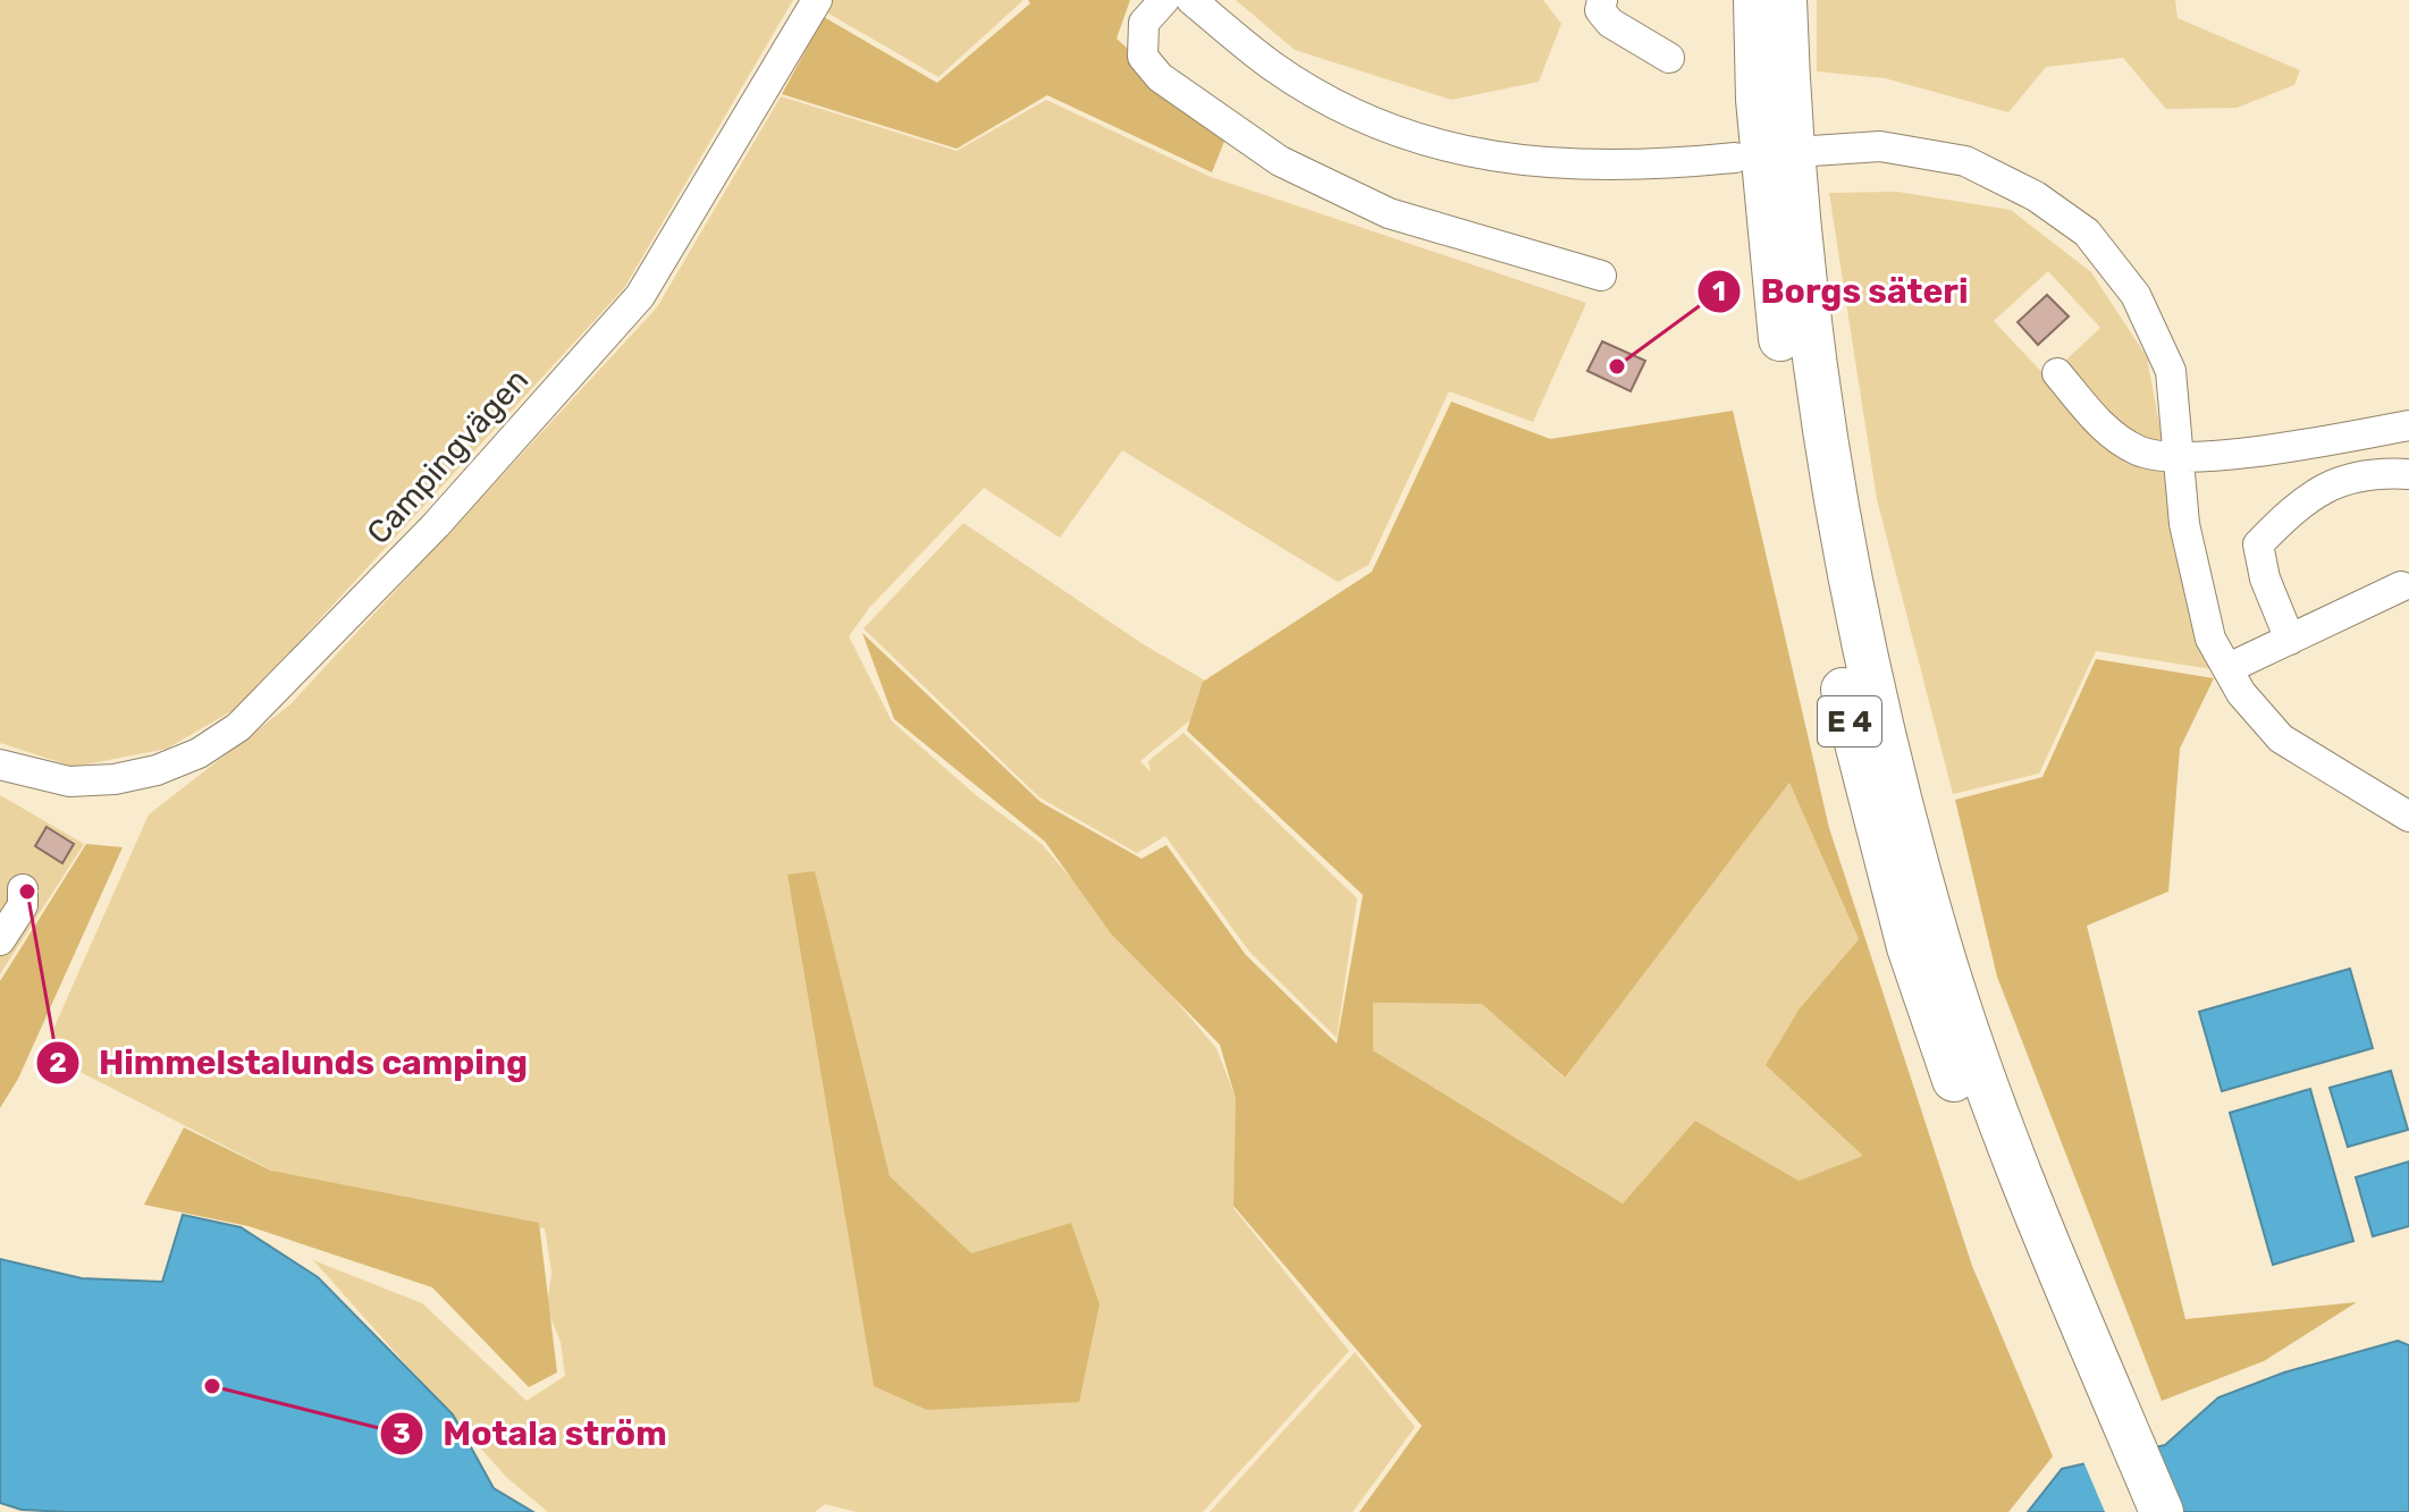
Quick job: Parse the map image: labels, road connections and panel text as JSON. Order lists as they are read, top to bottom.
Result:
{
  "streets": {
    "highway": ["E 4"],
    "street": ["Campingvägen"]
  },
  "places": ["Borgs säteri", "Himmelstalunds camping", "Motala ström"]
}
